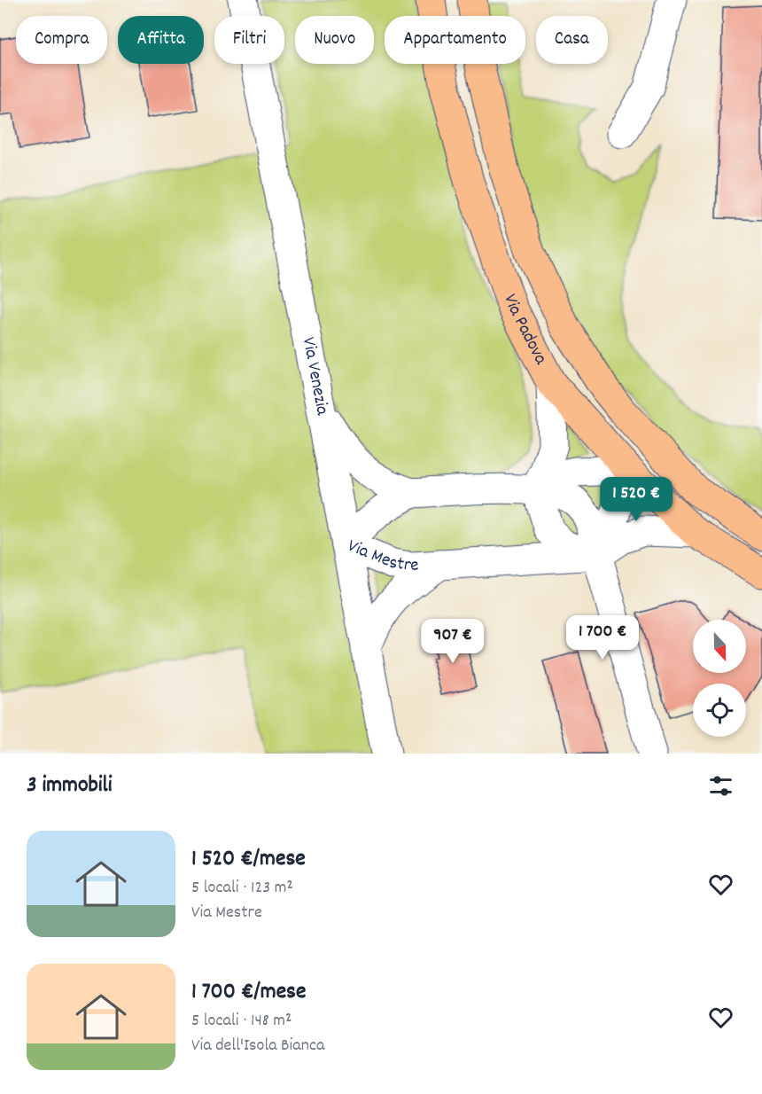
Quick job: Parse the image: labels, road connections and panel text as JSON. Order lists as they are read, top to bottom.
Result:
{
  "streets": {
    "main road": ["Via Padova"],
    "street": ["Via Venezia", "Via Mestre"]
  },
  "crossings": [
    ["Via Padova", "Via Mestre"],
    ["Via Venezia", "Via Mestre"]
  ],
  "north": "bottom",
  "page": {
    "chip": [
      "Compra",
      "Affitta",
      "Filtri",
      "Nuovo",
      "Appartamento",
      "Casa"
    ],
    "price": ["1 520 €", "1 700 €", "907 €"],
    "heading": "3 immobili",
    "list": [
      {
        "name": "1 520 €/mese",
        "note": "5 locali · 123 m² · Via Mestre"
      },
      {
        "name": "1 700 €/mese",
        "note": "5 locali · 148 m² · Via dell'Isola Bianca"
      }
    ]
  }
}
